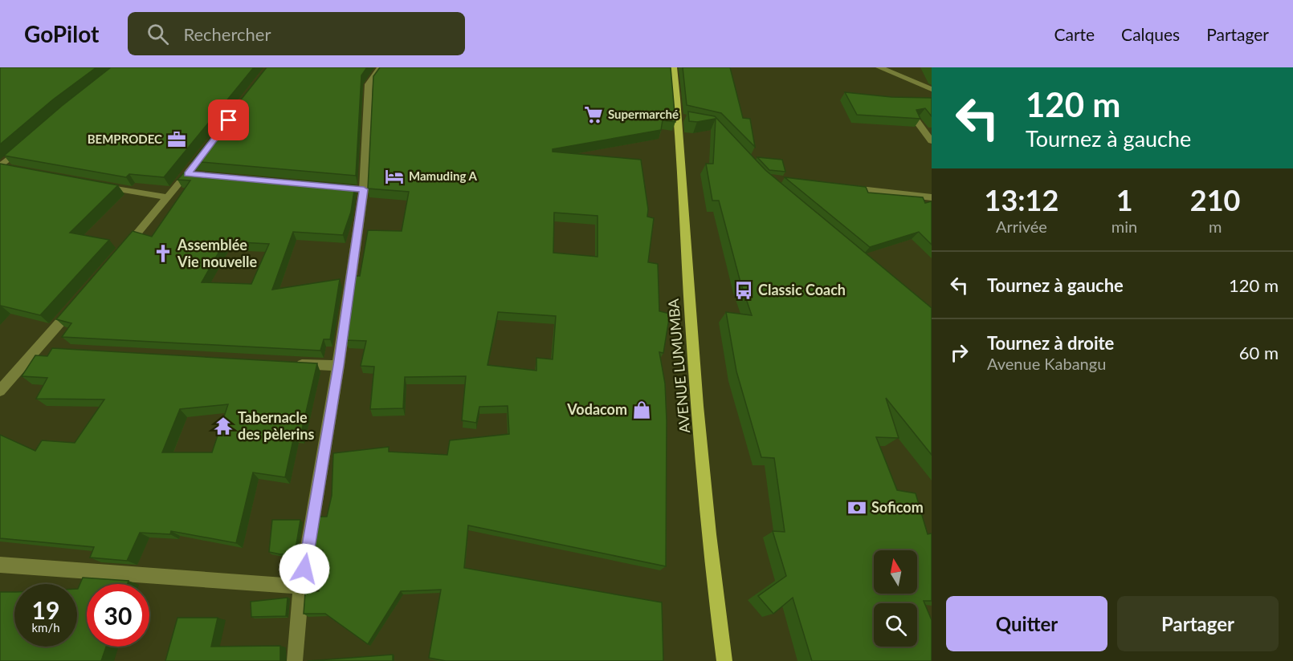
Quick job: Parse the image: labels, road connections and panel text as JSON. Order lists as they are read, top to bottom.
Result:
{
  "streets": {
    "main road": ["AVENUE LUMUMBA"]
  },
  "places": {
    "supermarket": ["Supermarché"],
    "office": ["BEMPRODEC"],
    "hotel": ["Mamuding A"],
    "church": ["Assemblée Vie nouvelle"],
    "bus stop": ["Classic Coach"],
    "shop": ["Vodacom"],
    "temple": ["Tabernacle des pèlerins"],
    "bank": ["Soficom"]
  },
  "north": "top",
  "page": {
    "header": "GoPilot",
    "search": "Rechercher",
    "nav": ["Carte", "Calques", "Partager"],
    "turn": ["120 m", "Tournez à gauche"],
    "eta": [
      "13:12",
      "Arrivée",
      "1",
      "min",
      "210",
      "m"
    ],
    "list": [
      {
        "name": "Tournez à gauche",
        "value": "120 m"
      },
      {
        "name": "Tournez à droite",
        "note": "Avenue Kabangu",
        "value": "60 m"
      }
    ],
    "speed": "19 km/h",
    "limit": "30",
    "buttons": ["Quitter", "Partager"]
  }
}
